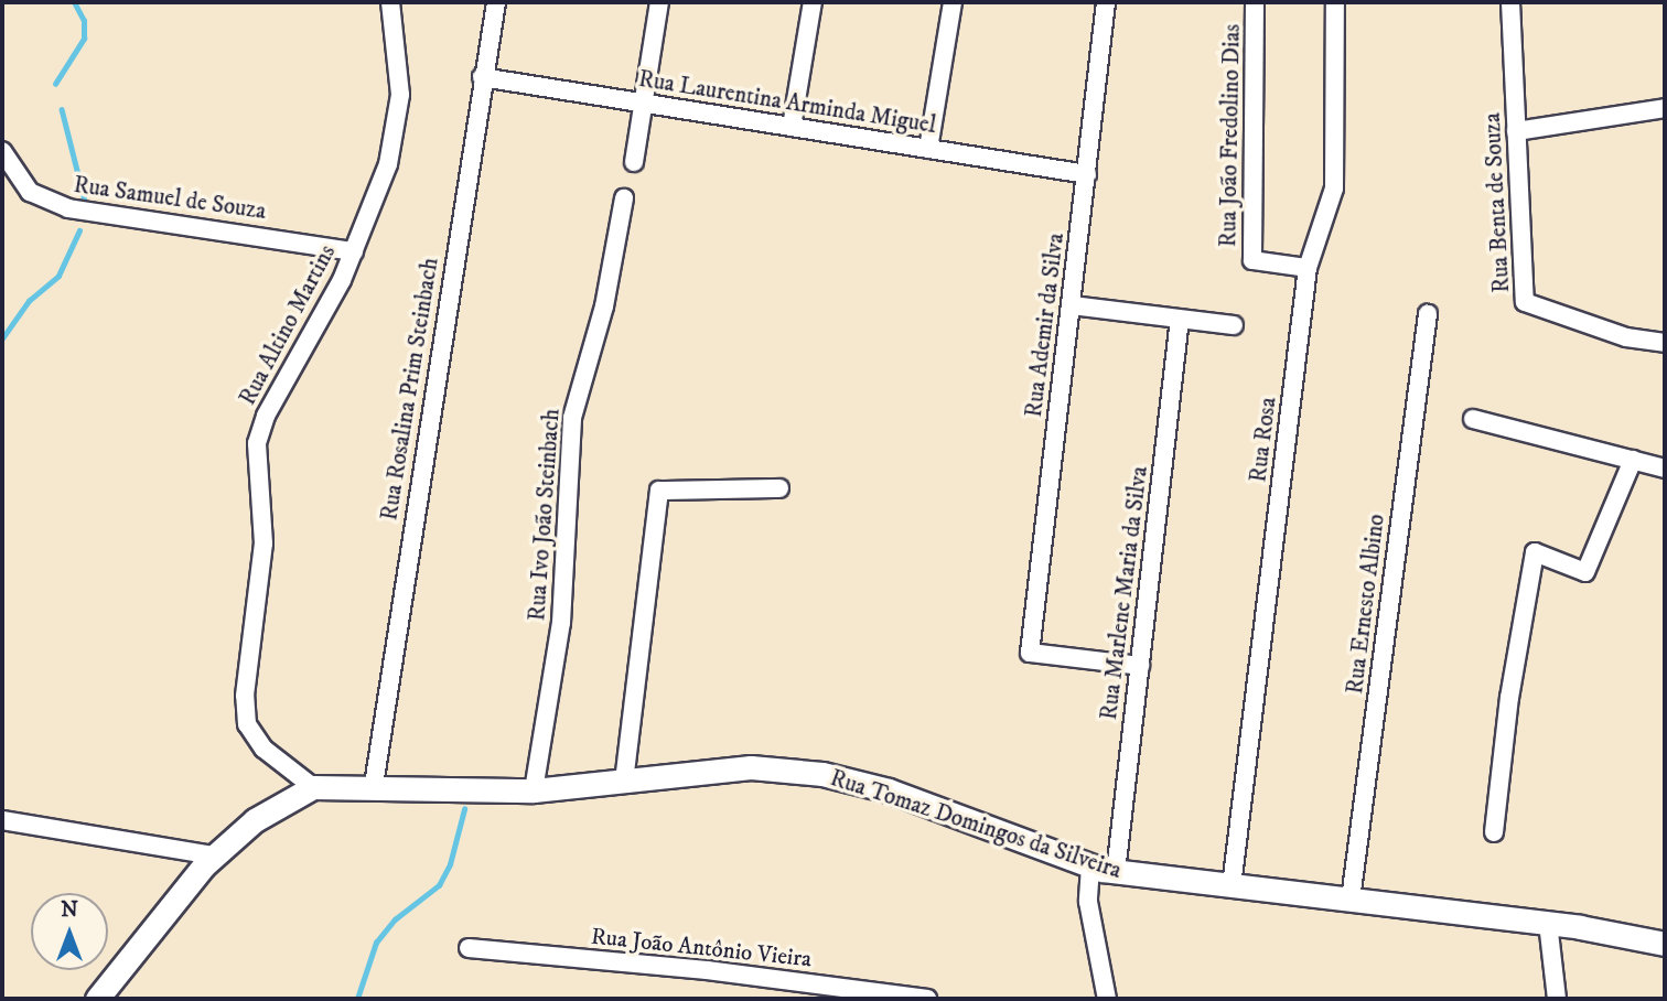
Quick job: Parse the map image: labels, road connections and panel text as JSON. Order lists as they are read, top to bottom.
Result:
{
  "streets": {
    "main road": ["Rua Tomaz Domingos da Silveira"],
    "street": [
      "Rua Laurentina Arminda Miguel",
      "Rua João Fredolino Dias",
      "Rua Samuel de Souza",
      "Rua Benta de Souza",
      "Rua Altino Martins",
      "Rua Ademir da Silva",
      "Rua Rosalina Prim Steinbach",
      "Rua Rosa",
      "Rua Ivo João Steinbach",
      "Rua Marlene Maria da Silva",
      "Rua Ernesto Albino",
      "Rua João Antônio Vieira"
    ]
  },
  "crossings": [
    ["Rua Laurentina Arminda Miguel", "Rua Ademir da Silva"],
    ["Rua Laurentina Arminda Miguel", "Rua Rosalina Prim Steinbach"],
    ["Rua João Fredolino Dias", "Rua Rosa"],
    ["Rua Samuel de Souza", "Rua Altino Martins"],
    ["Rua Altino Martins", "Rua Tomaz Domingos da Silveira"],
    ["Rua Ademir da Silva", "Rua Marlene Maria da Silva"],
    ["Rua Rosalina Prim Steinbach", "Rua Tomaz Domingos da Silveira"],
    ["Rua Rosa", "Rua Tomaz Domingos da Silveira"],
    ["Rua Ivo João Steinbach", "Rua Tomaz Domingos da Silveira"],
    ["Rua Marlene Maria da Silva", "Rua Tomaz Domingos da Silveira"],
    ["Rua Ernesto Albino", "Rua Tomaz Domingos da Silveira"]
  ],
  "north": "top"
}
